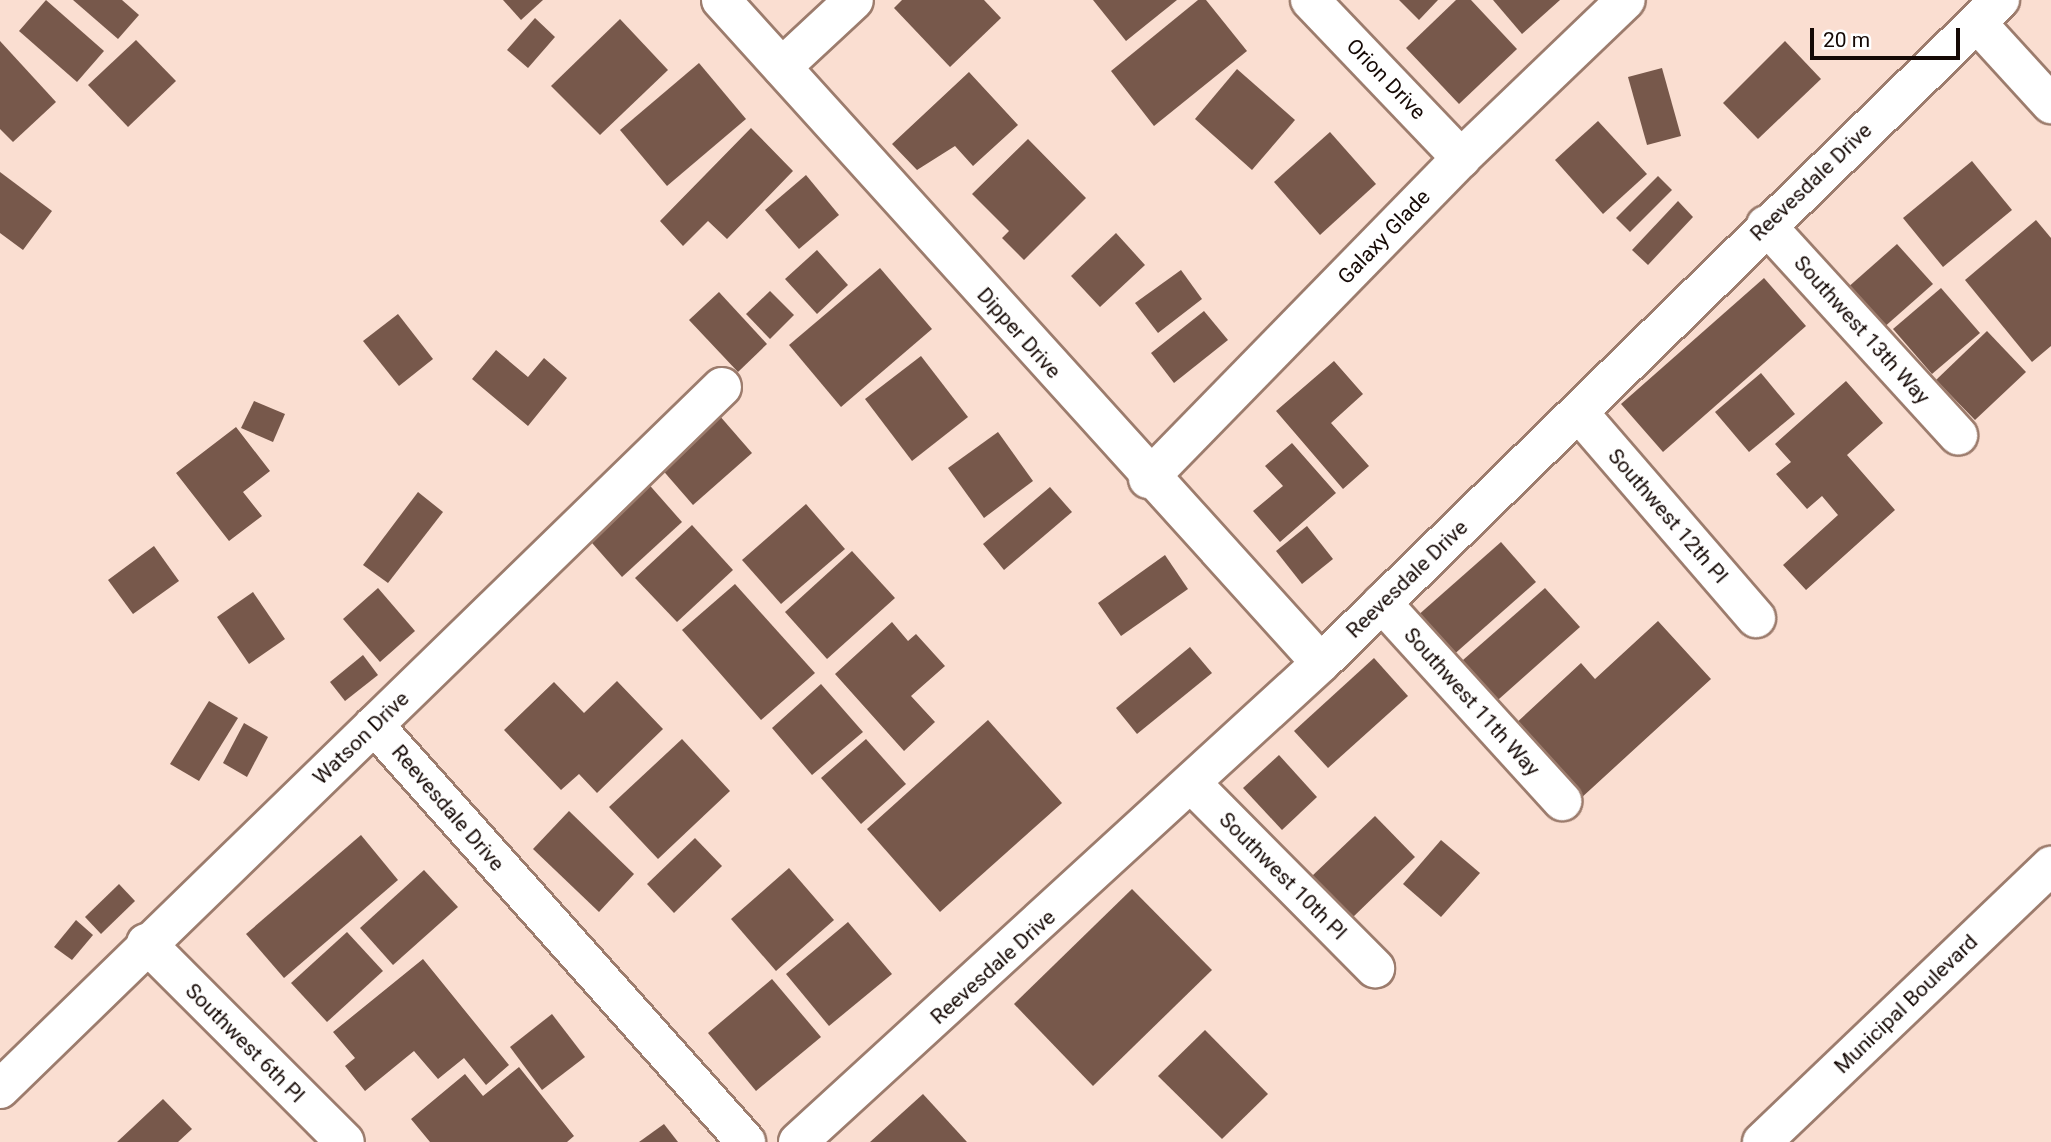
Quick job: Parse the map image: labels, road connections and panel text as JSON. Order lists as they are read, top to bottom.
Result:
{
  "streets": {
    "street": [
      "Orion Drive",
      "Reevesdale Drive",
      "Galaxy Glade",
      "Southwest 13th Way",
      "Dipper Drive",
      "Southwest 12th Pl",
      "Southwest 11th Way",
      "Watson Drive",
      "Southwest 10th Pl",
      "Municipal Boulevard",
      "Southwest 6th Pl"
    ]
  },
  "crossings": [
    ["Orion Drive", "Galaxy Glade"],
    ["Reevesdale Drive", "Southwest 13th Way"],
    ["Reevesdale Drive", "Dipper Drive"],
    ["Reevesdale Drive", "Southwest 12th Pl"],
    ["Reevesdale Drive", "Southwest 11th Way"],
    ["Reevesdale Drive", "Watson Drive"],
    ["Reevesdale Drive", "Southwest 10th Pl"],
    ["Galaxy Glade", "Dipper Drive"],
    ["Watson Drive", "Southwest 6th Pl"]
  ],
  "scale_bar": "20 m"
}
